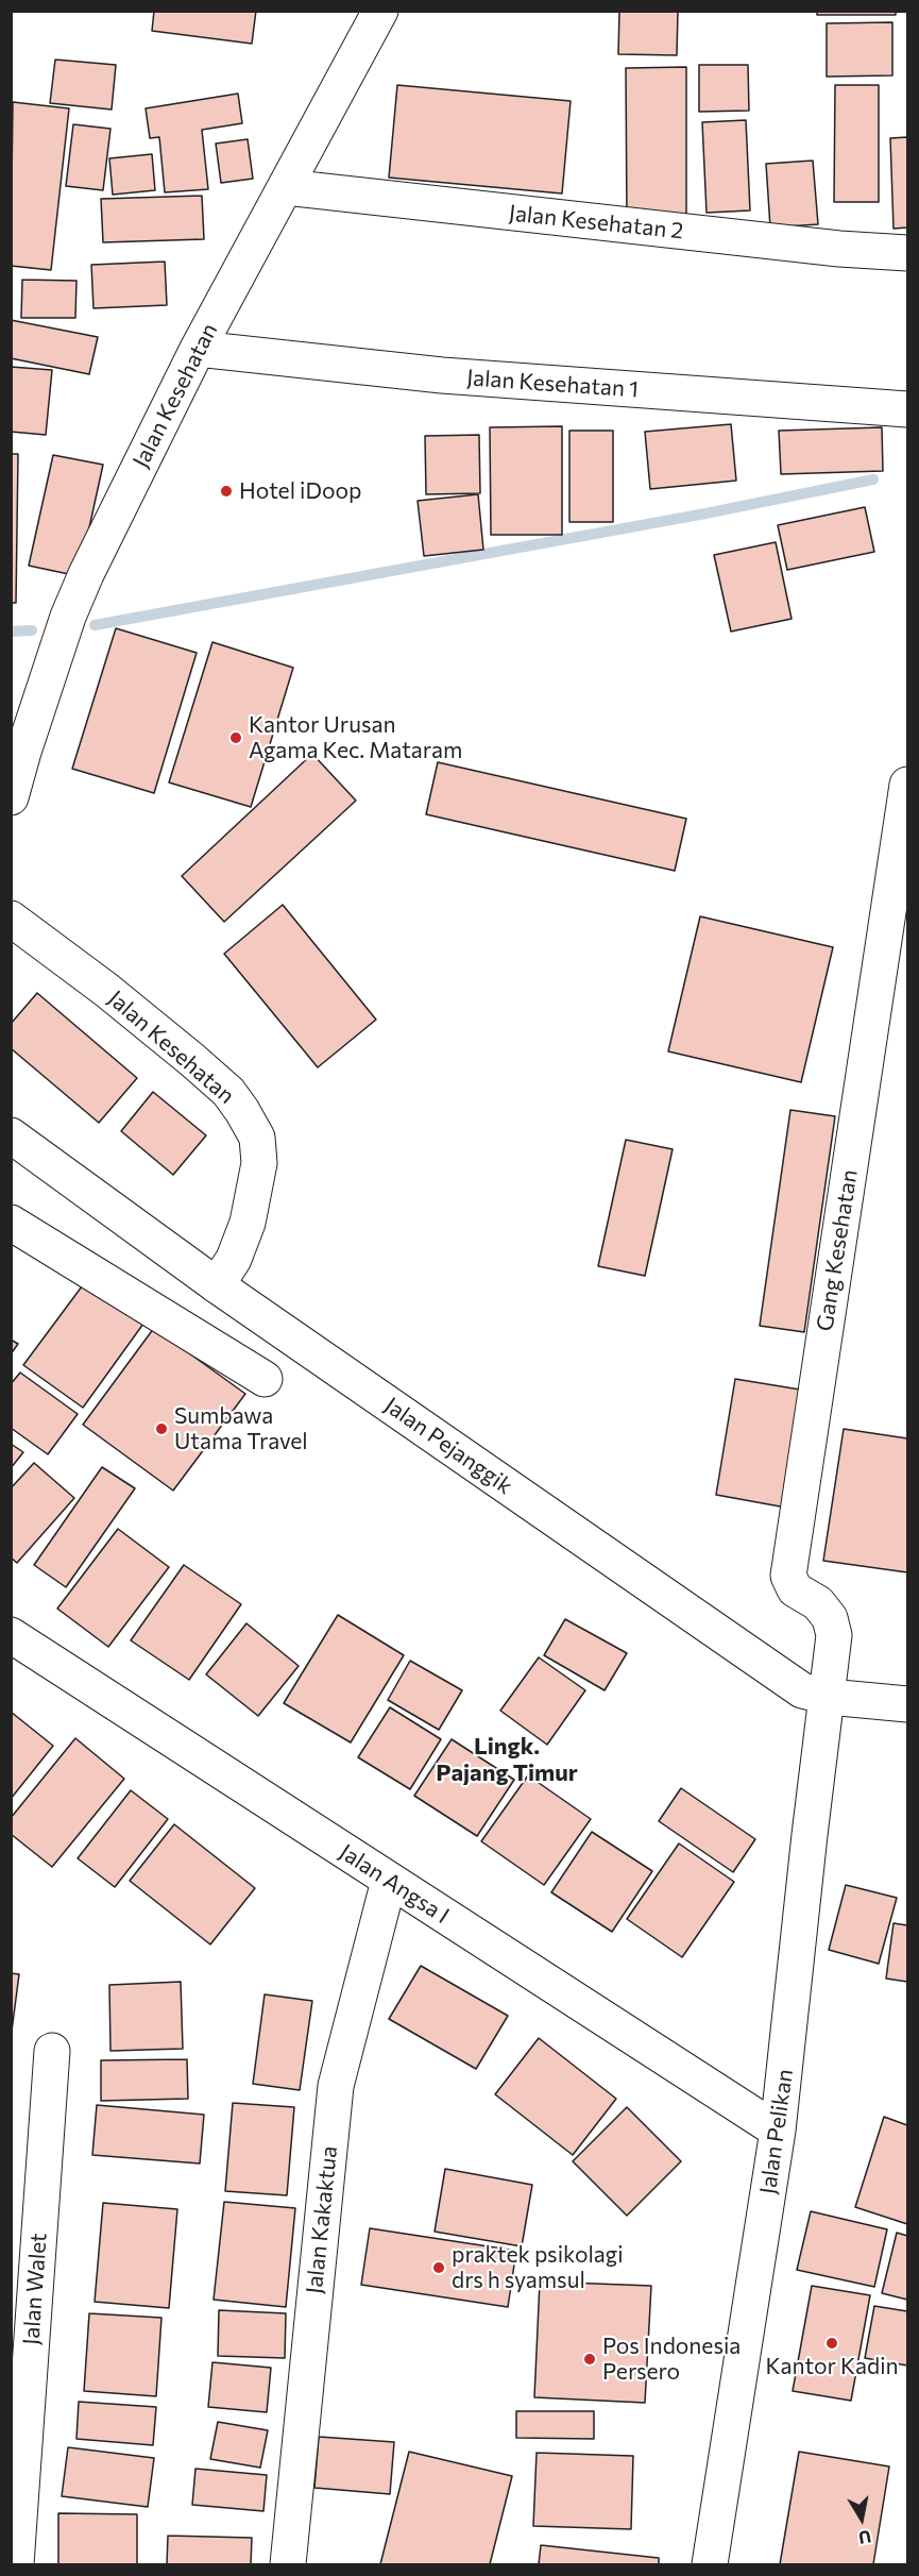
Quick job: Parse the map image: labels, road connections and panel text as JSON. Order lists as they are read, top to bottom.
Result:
{
  "streets": {
    "street": [
      "Jalan Kesehatan 2",
      "Jalan Kesehatan 1",
      "Jalan Kesehatan",
      "Gang Kesehatan",
      "Jalan Pejanggik",
      "Jalan Angsa I",
      "Jalan Pelikan",
      "Jalan Kakaktua",
      "Jalan Walet"
    ]
  },
  "crossings": [
    ["Jalan Kesehatan 2", "Jalan Kesehatan"],
    ["Jalan Kesehatan 1", "Jalan Kesehatan"],
    ["Jalan Kesehatan", "Jalan Pejanggik"],
    ["Gang Kesehatan", "Jalan Pejanggik"],
    ["Gang Kesehatan", "Jalan Pelikan"],
    ["Jalan Pejanggik", "Jalan Pelikan"],
    ["Jalan Angsa I", "Jalan Pelikan"],
    ["Jalan Angsa I", "Jalan Kakaktua"]
  ],
  "districts": ["Lingk. Pajang Timur"],
  "places": [
    "Hotel iDoop",
    "Kantor Urusan Agama Kec. Mataram",
    "Sumbawa Utama Travel",
    "praktek psikolagi drs h syamsul",
    "Kantor Kadin",
    "Pos Indonesia Persero"
  ],
  "north": "bottom"
}
